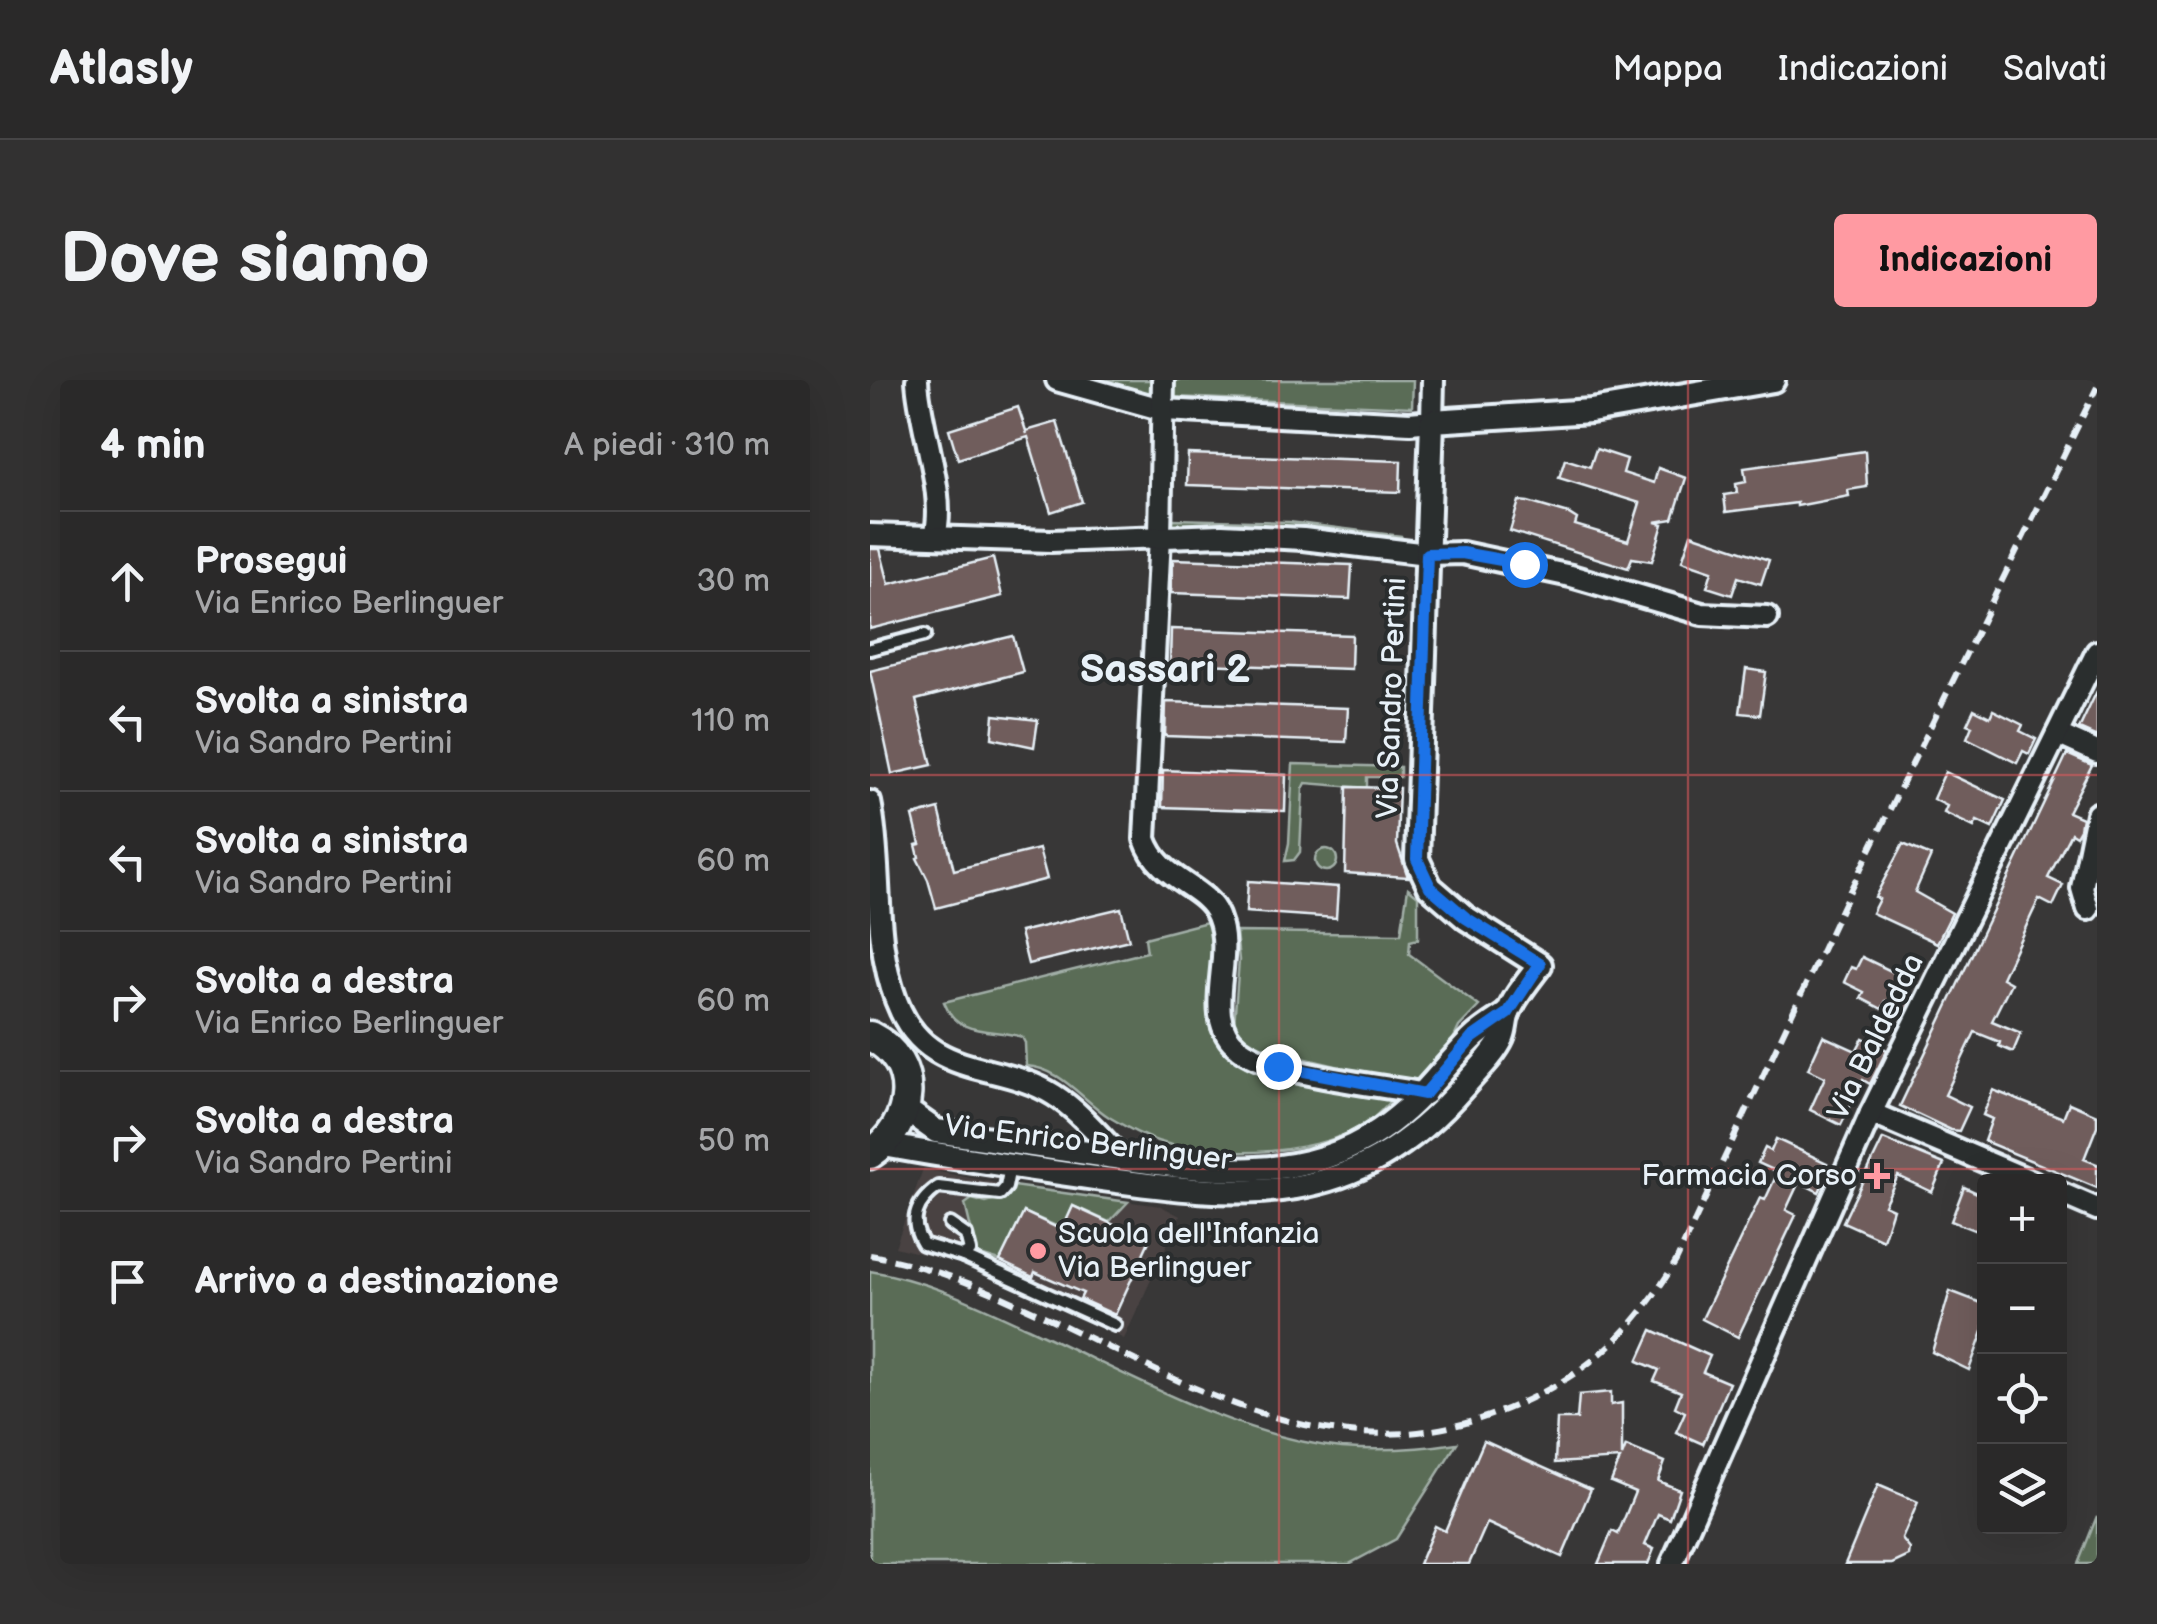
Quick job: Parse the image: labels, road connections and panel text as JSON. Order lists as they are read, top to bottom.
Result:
{
  "streets": {
    "street": ["Via Sandro Pertini", "Via Baldedda", "Via Enrico Berlinguer"]
  },
  "crossings": [
    ["Via Sandro Pertini", "Via Enrico Berlinguer"]
  ],
  "districts": ["Sassari 2"],
  "places": {
    "health": ["Farmacia Corso"],
    "other": ["Scuola dell'Infanzia Via Berlinguer"]
  },
  "page": {
    "header": "Atlasly",
    "nav": ["Mappa", "Indicazioni", "Salvati"],
    "buttons": "Indicazioni",
    "title": "Dove siamo",
    "heading": ["4 min", "A piedi · 310 m"],
    "list": [
      ["Prosegui", "Via Enrico Berlinguer", "30 m"],
      ["Svolta a sinistra", "Via Sandro Pertini", "110 m"],
      ["Svolta a sinistra", "Via Sandro Pertini", "60 m"],
      ["Svolta a destra", "Via Enrico Berlinguer", "60 m"],
      ["Svolta a destra", "Via Sandro Pertini", "50 m"],
      "Arrivo a destinazione"
    ],
    "map_buttons": ["+", "−"]
  }
}
